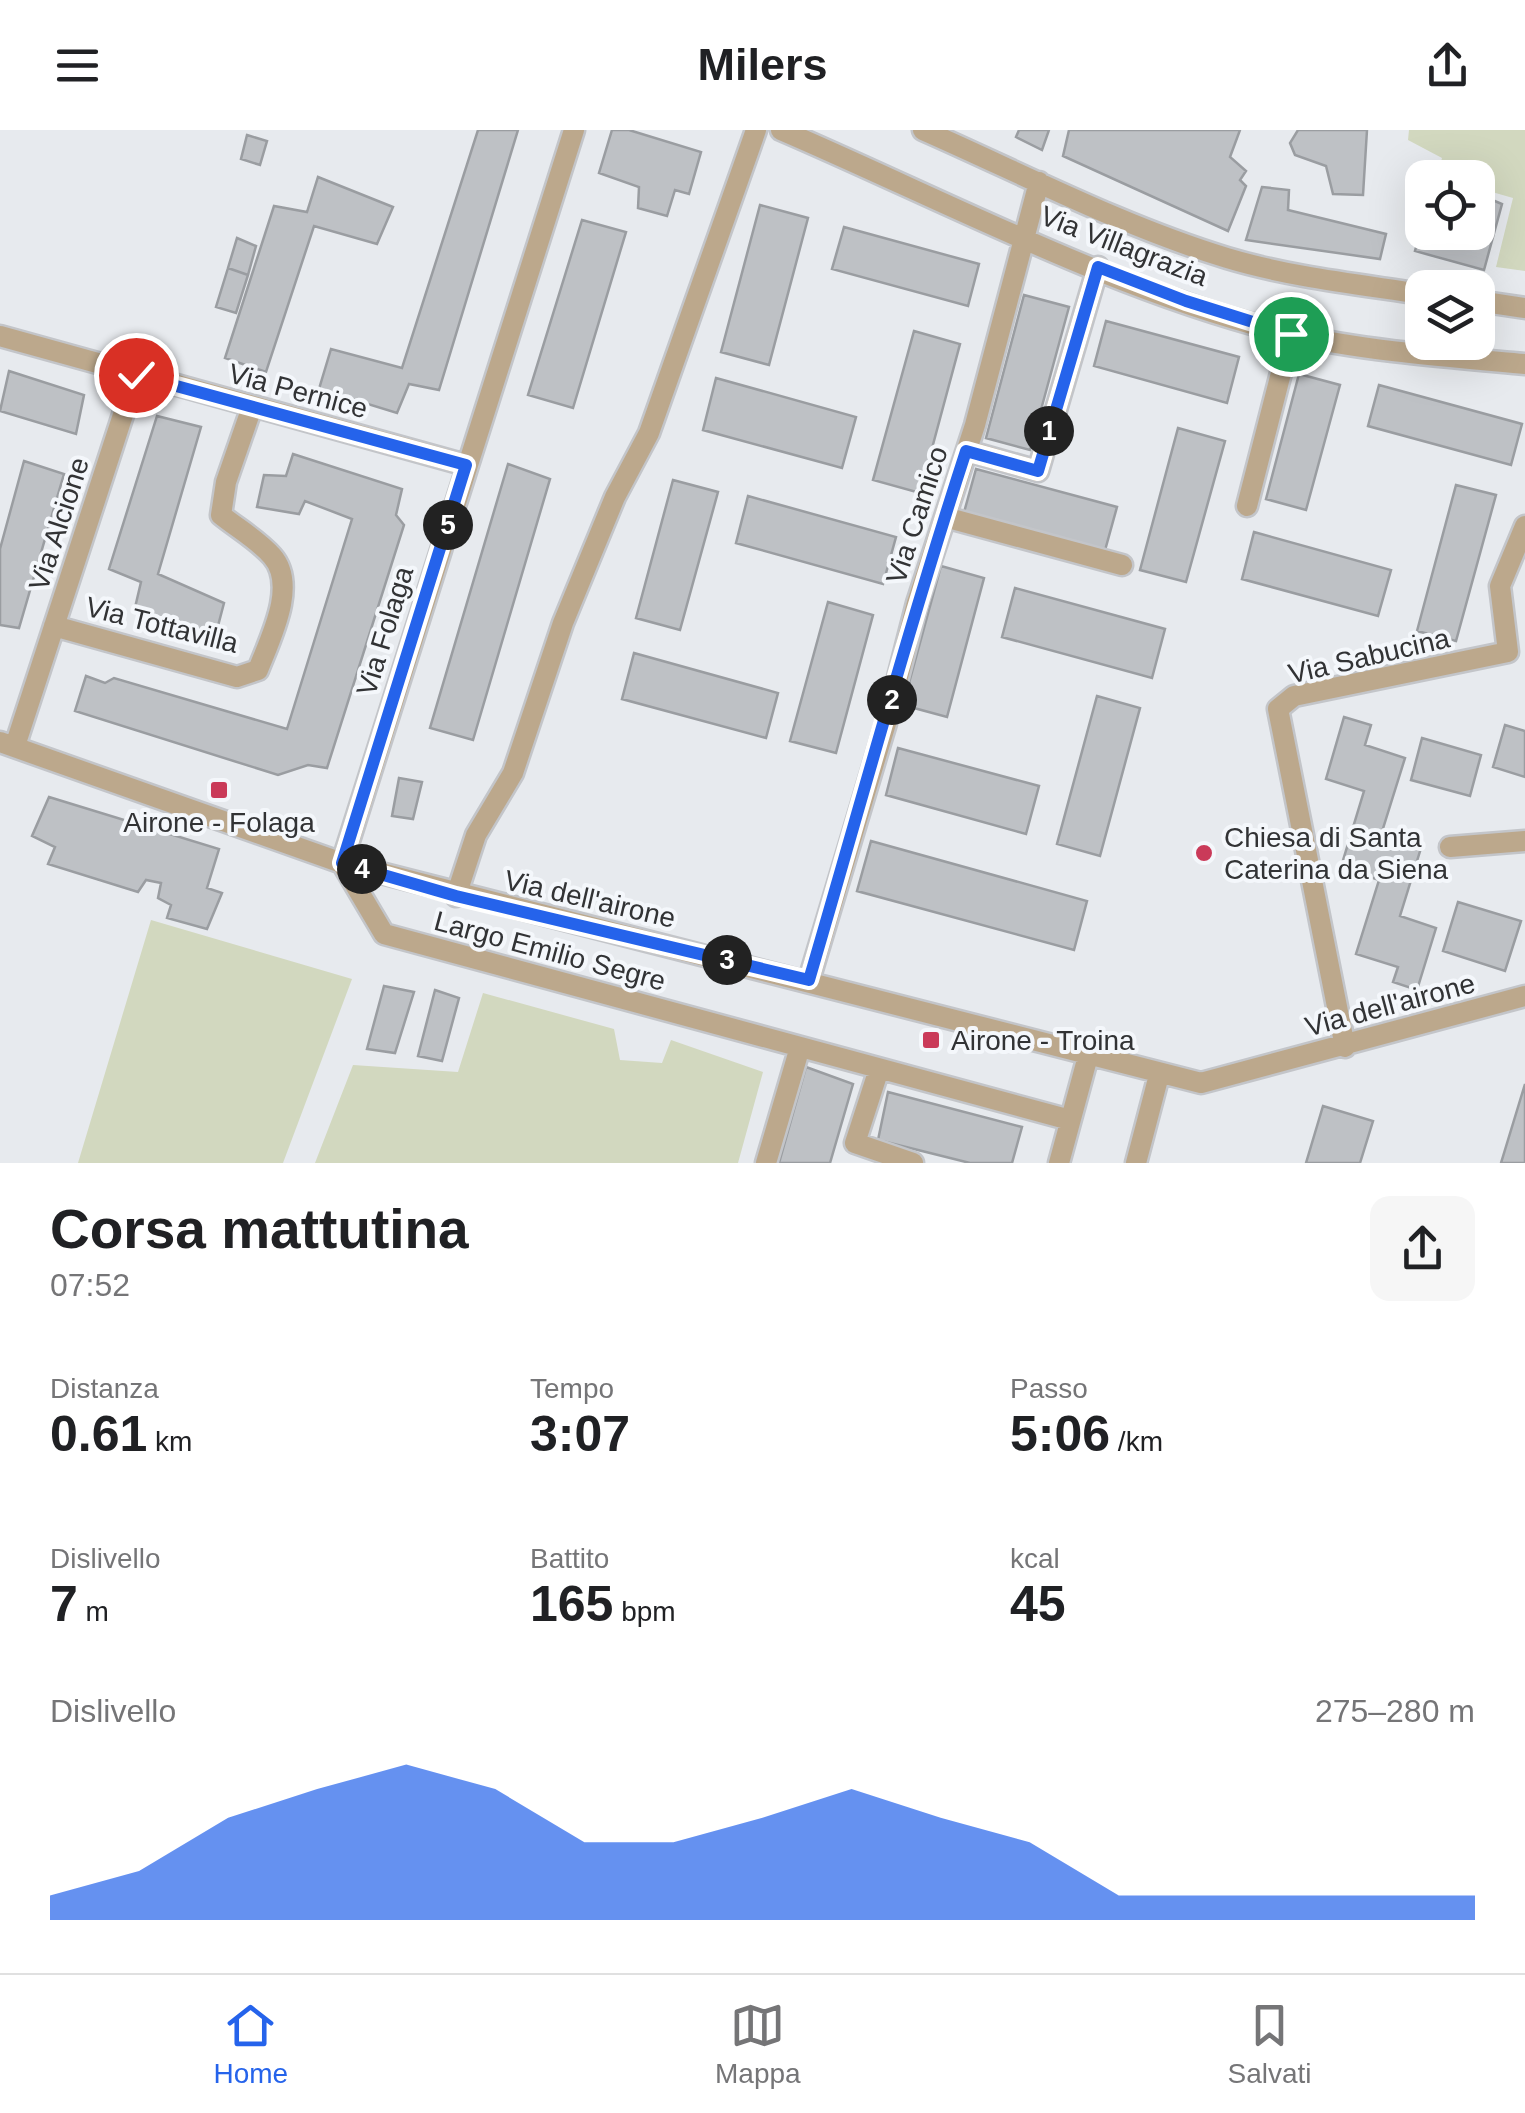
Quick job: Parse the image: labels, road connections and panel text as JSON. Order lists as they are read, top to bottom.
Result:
{
  "streets": {
    "street": [
      "Via Villagrazia",
      "Via Pernice",
      "Via Camico",
      "Via Alcione",
      "Via Tottavilla",
      "Via Folaga",
      "Via Sabucina",
      "Via dell'airone",
      "Largo Emilio Segre"
    ]
  },
  "crossings": [
    ["Via Villagrazia", "Via Camico"],
    ["Via Pernice", "Via Alcione"],
    ["Via Pernice", "Via Tottavilla"],
    ["Via Pernice", "Via Folaga"],
    ["Via Camico", "Via dell'airone"],
    ["Via Alcione", "Via Tottavilla"],
    ["Via Alcione", "Via dell'airone"],
    ["Via Folaga", "Via dell'airone"],
    ["Via Folaga", "Largo Emilio Segre"],
    ["Via Sabucina", "Via dell'airone"],
    ["Via dell'airone", "Largo Emilio Segre"]
  ],
  "places": {
    "transit": ["Airone - Folaga", "Airone - Troina"],
    "other": ["Chiesa di Santa Caterina da Siena"]
  },
  "page": {
    "header": "Milers",
    "pins": [
      "1",
      "5",
      "2",
      "4",
      "3"
    ],
    "heading": ["Corsa mattutina", "07:52"],
    "stats": [
      ["Distanza", "0.61 km"],
      ["Tempo", "3:07"],
      ["Passo", "5:06 /km"],
      ["Dislivello", "7 m"],
      ["Battito", "165 bpm"],
      ["kcal", "45"]
    ],
    "chart": ["Dislivello", "275–280 m"],
    "tabs": ["Home", "Mappa", "Salvati"]
  }
}
